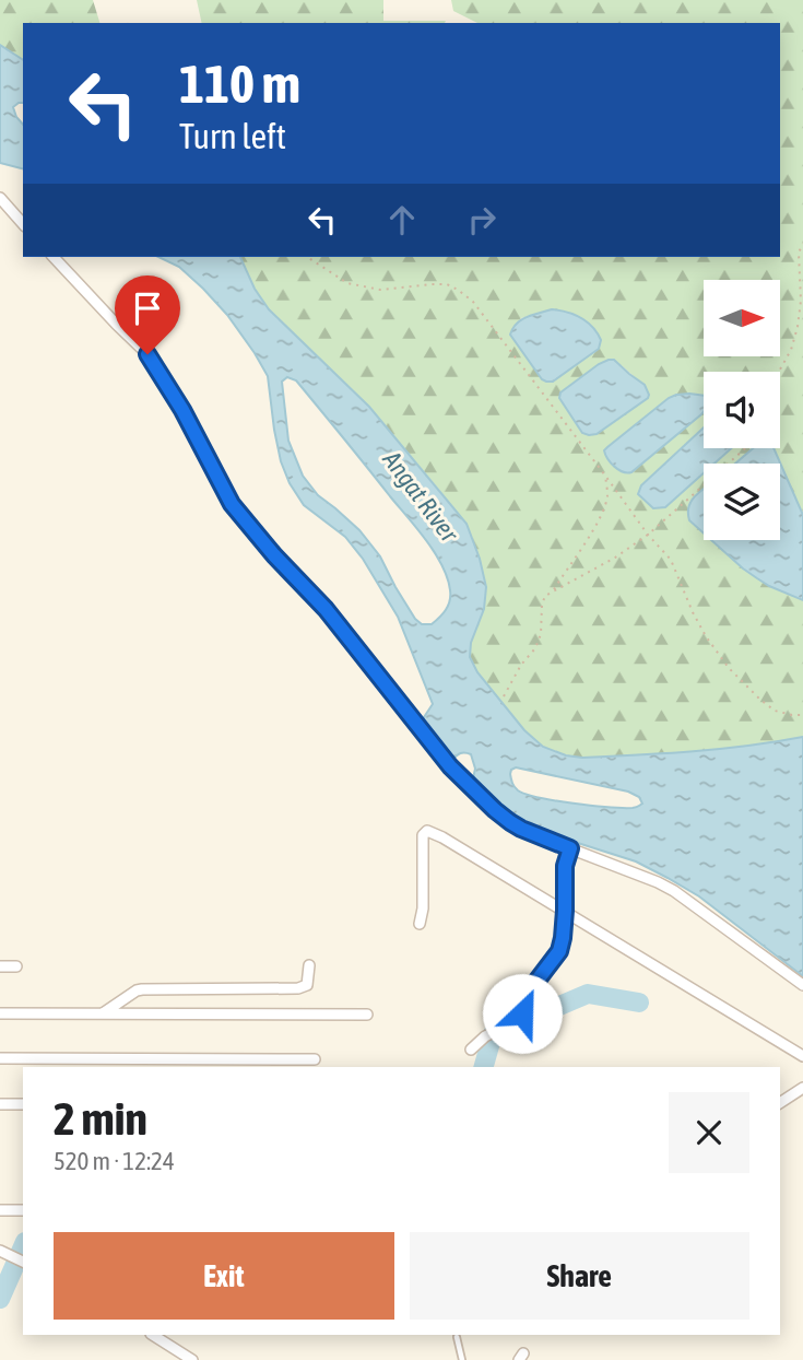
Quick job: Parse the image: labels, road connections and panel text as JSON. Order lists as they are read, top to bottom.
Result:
{
  "water": ["Angat River"],
  "north": "right",
  "page": {
    "turn": ["110 m", "Turn left"],
    "heading": ["2 min", "520 m · 12:24"],
    "buttons": ["Exit", "Share"]
  }
}
